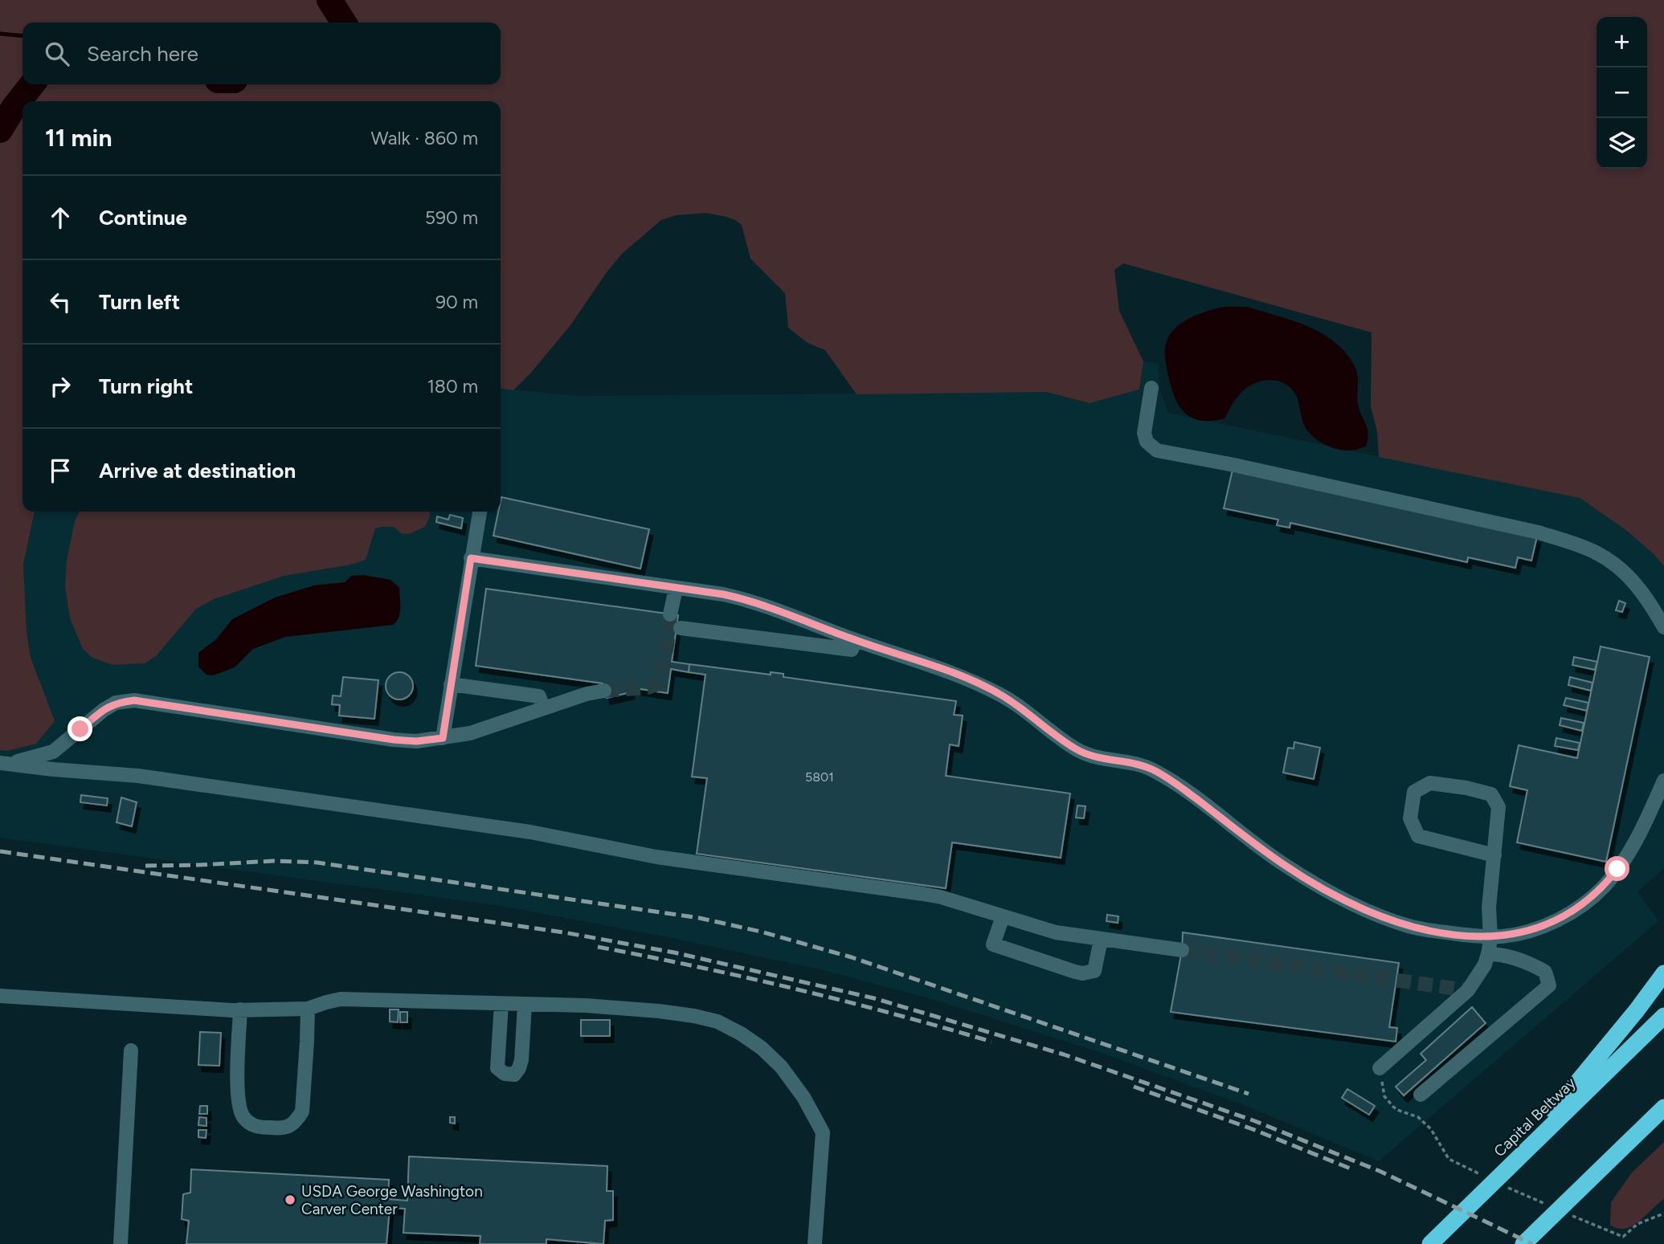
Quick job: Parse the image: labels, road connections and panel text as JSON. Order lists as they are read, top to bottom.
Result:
{
  "streets": {
    "highway": ["Capital Beltway"]
  },
  "places": ["USDA George Washington Carver Center"],
  "house_numbers": ["5801"],
  "page": {
    "map_buttons": ["+", "−"],
    "search": "Search here",
    "heading": ["11 min", "Walk · 860 m"],
    "list": [
      ["Continue", "590 m"],
      ["Turn left", "90 m"],
      ["Turn right", "180 m"],
      "Arrive at destination"
    ]
  }
}
